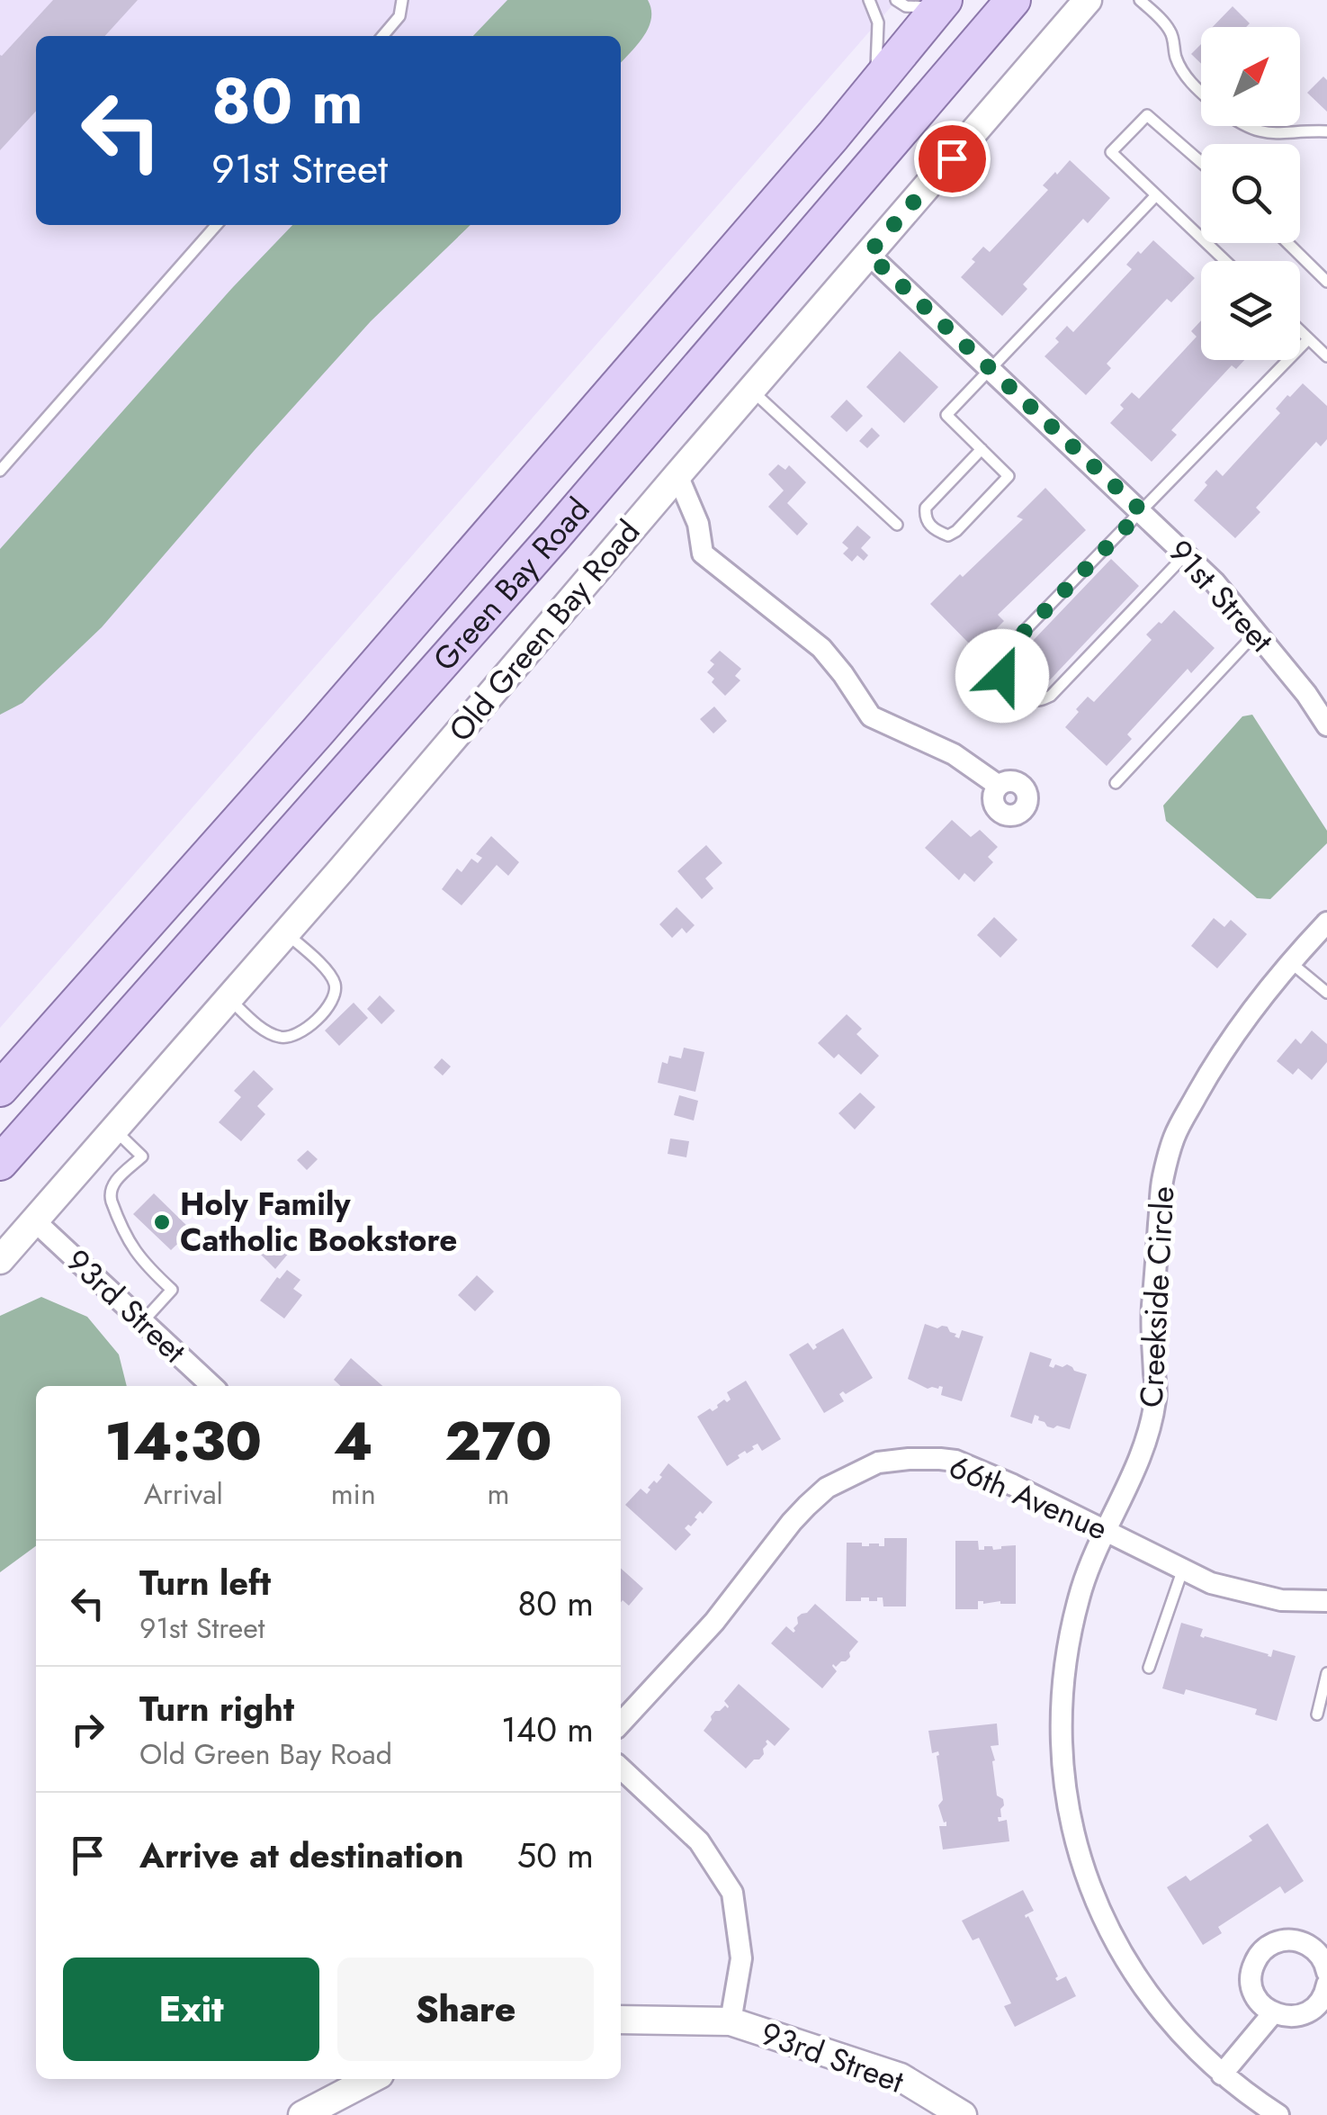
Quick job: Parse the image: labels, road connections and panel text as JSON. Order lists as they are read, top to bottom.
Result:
{
  "streets": {
    "main road": ["Green Bay Road"],
    "street": [
      "91st Street",
      "Old Green Bay Road",
      "Creekside Circle",
      "93rd Street",
      "66th Avenue"
    ]
  },
  "crossings": [
    ["91st Street", "Old Green Bay Road"],
    ["Old Green Bay Road", "93rd Street"],
    ["Creekside Circle", "66th Avenue"]
  ],
  "places": ["Holy Family Catholic Bookstore"],
  "north": "top right",
  "page": {
    "turn": ["80 m", "91st Street"],
    "eta": [
      "14:30",
      "Arrival",
      "4",
      "min",
      "270",
      "m"
    ],
    "list": [
      {
        "name": "Turn left",
        "note": "91st Street",
        "value": "80 m"
      },
      {
        "name": "Turn right",
        "note": "Old Green Bay Road",
        "value": "140 m"
      },
      {
        "name": "Arrive at destination",
        "value": "50 m"
      }
    ],
    "buttons": ["Exit", "Share"]
  }
}
